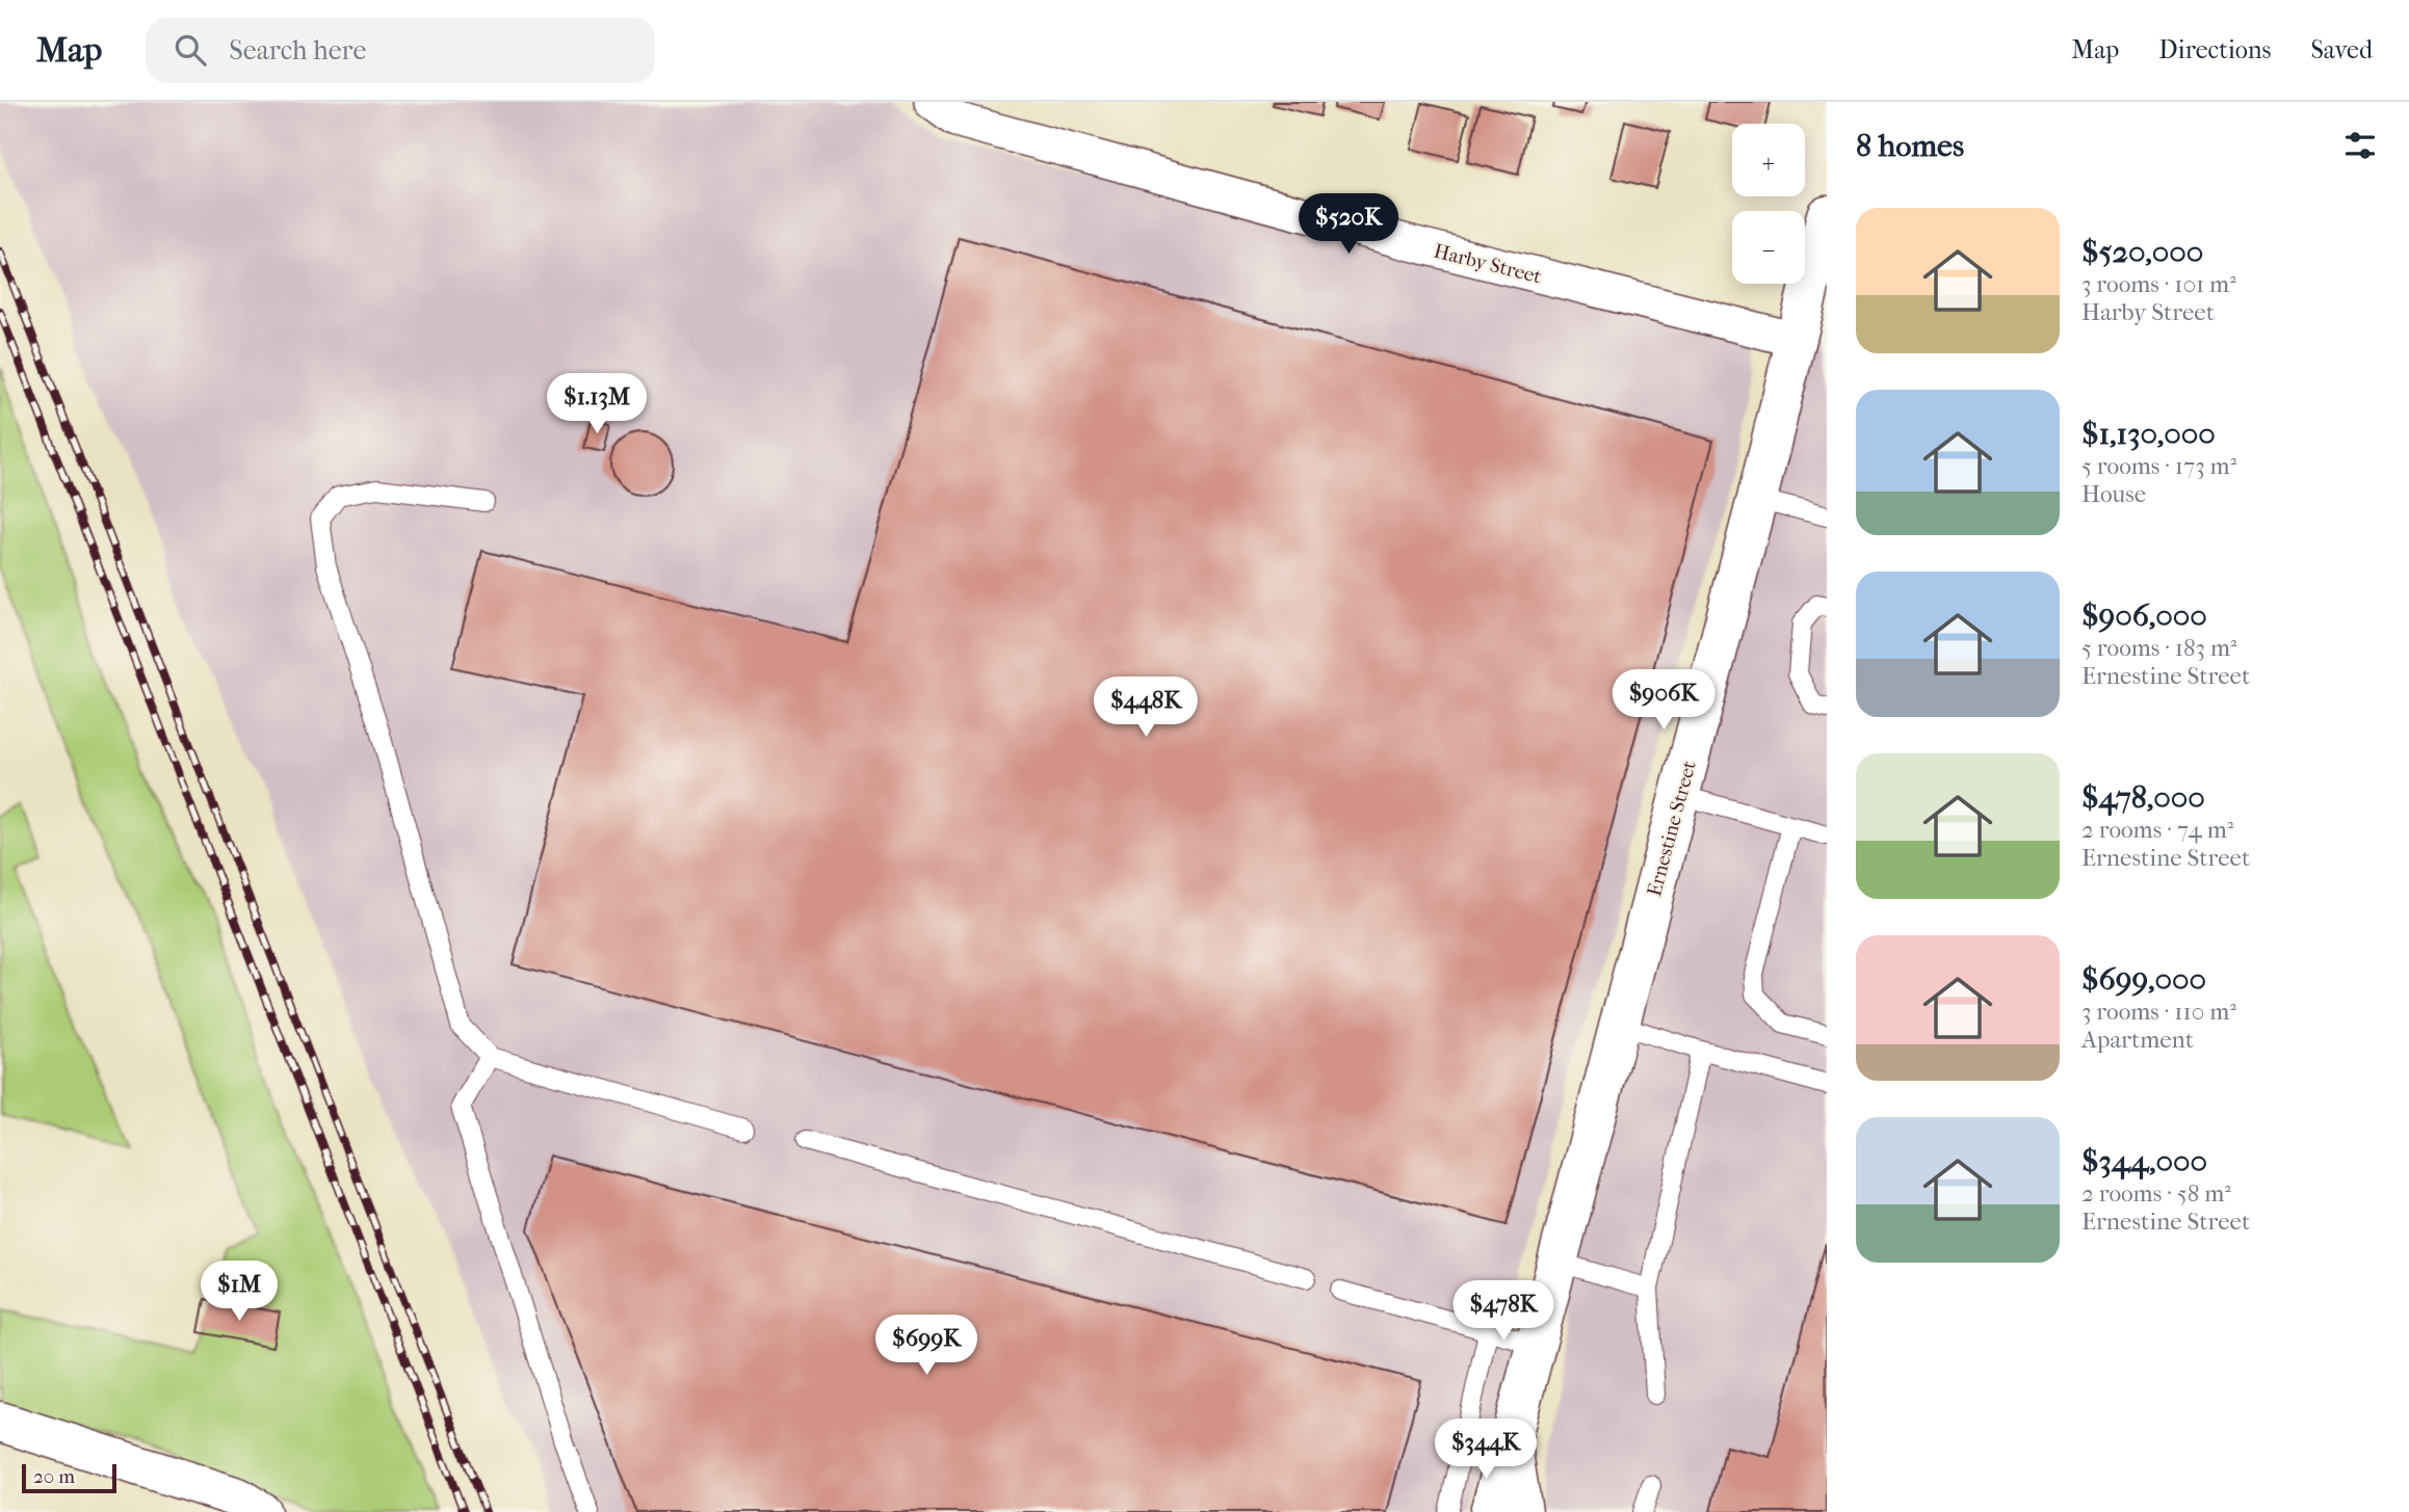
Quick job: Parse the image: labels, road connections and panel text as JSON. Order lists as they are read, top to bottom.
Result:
{
  "streets": {
    "main road": ["Ernestine Street"],
    "street": ["Harby Street"]
  },
  "crossings": [
    ["Harby Street", "Ernestine Street"]
  ],
  "scale_bar": "20 m",
  "page": {
    "header": "Map",
    "search": "Search here",
    "nav": ["Map", "Directions", "Saved"],
    "heading": "8 homes",
    "map_buttons": ["+", "−"],
    "list": [
      {
        "name": "$520,000",
        "note": "3 rooms · 101 m² · Harby Street"
      },
      {
        "name": "$1,130,000",
        "note": "5 rooms · 173 m² · House"
      },
      {
        "name": "$906,000",
        "note": "5 rooms · 183 m² · Ernestine Street"
      },
      {
        "name": "$478,000",
        "note": "2 rooms · 74 m² · Ernestine Street"
      },
      {
        "name": "$699,000",
        "note": "3 rooms · 110 m² · Apartment"
      },
      {
        "name": "$344,000",
        "note": "2 rooms · 58 m² · Ernestine Street"
      }
    ],
    "price": [
      "$520K",
      "$1.13M",
      "$906K",
      "$448K",
      "$1M",
      "$478K",
      "$699K",
      "$344K"
    ],
    "scale": "20 m"
  }
}
